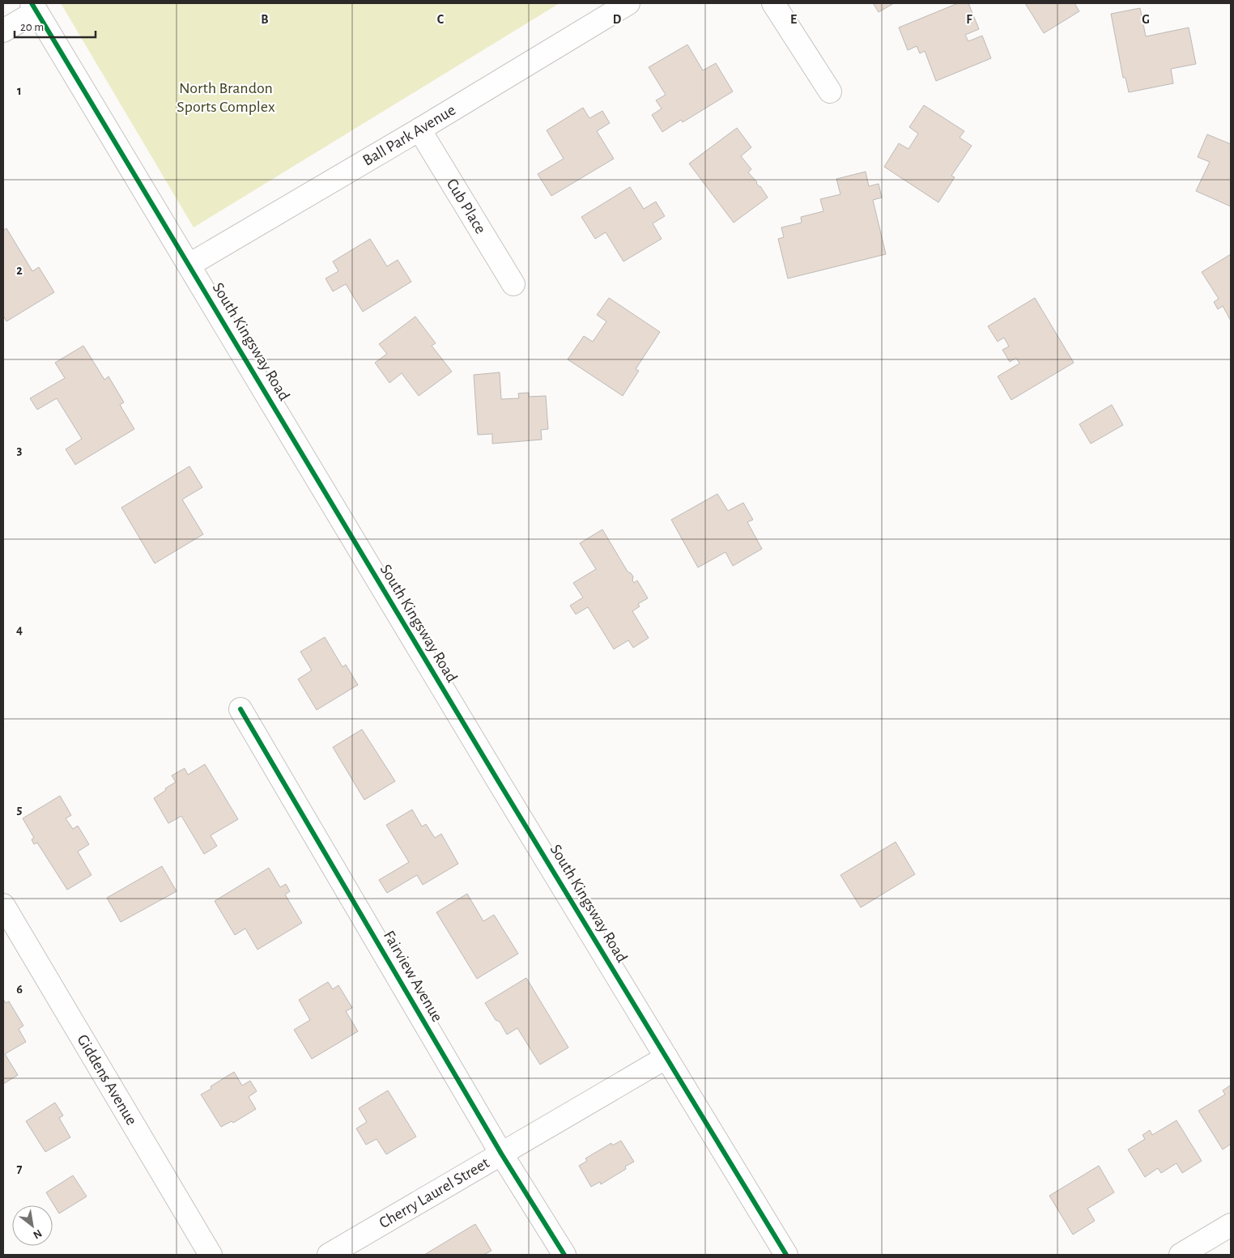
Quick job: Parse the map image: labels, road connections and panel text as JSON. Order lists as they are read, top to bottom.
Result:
{
  "streets": {
    "street": [
      "Ball Park Avenue",
      "Cub Place",
      "South Kingsway Road",
      "Fairview Avenue",
      "Giddens Avenue",
      "Cherry Laurel Street"
    ]
  },
  "crossings": [
    ["Ball Park Avenue", "Cub Place"],
    ["Ball Park Avenue", "South Kingsway Road"],
    ["South Kingsway Road", "Cherry Laurel Street"],
    ["Fairview Avenue", "Cherry Laurel Street"]
  ],
  "parks": ["North Brandon Sports Complex"],
  "scale_bar": "20 m",
  "north": "bottom right",
  "grid": {
    "columns": [
      "B",
      "C",
      "D",
      "E",
      "F",
      "G"
    ],
    "rows": [
      "1",
      "2",
      "3",
      "4",
      "5",
      "6",
      "7"
    ]
  }
}
